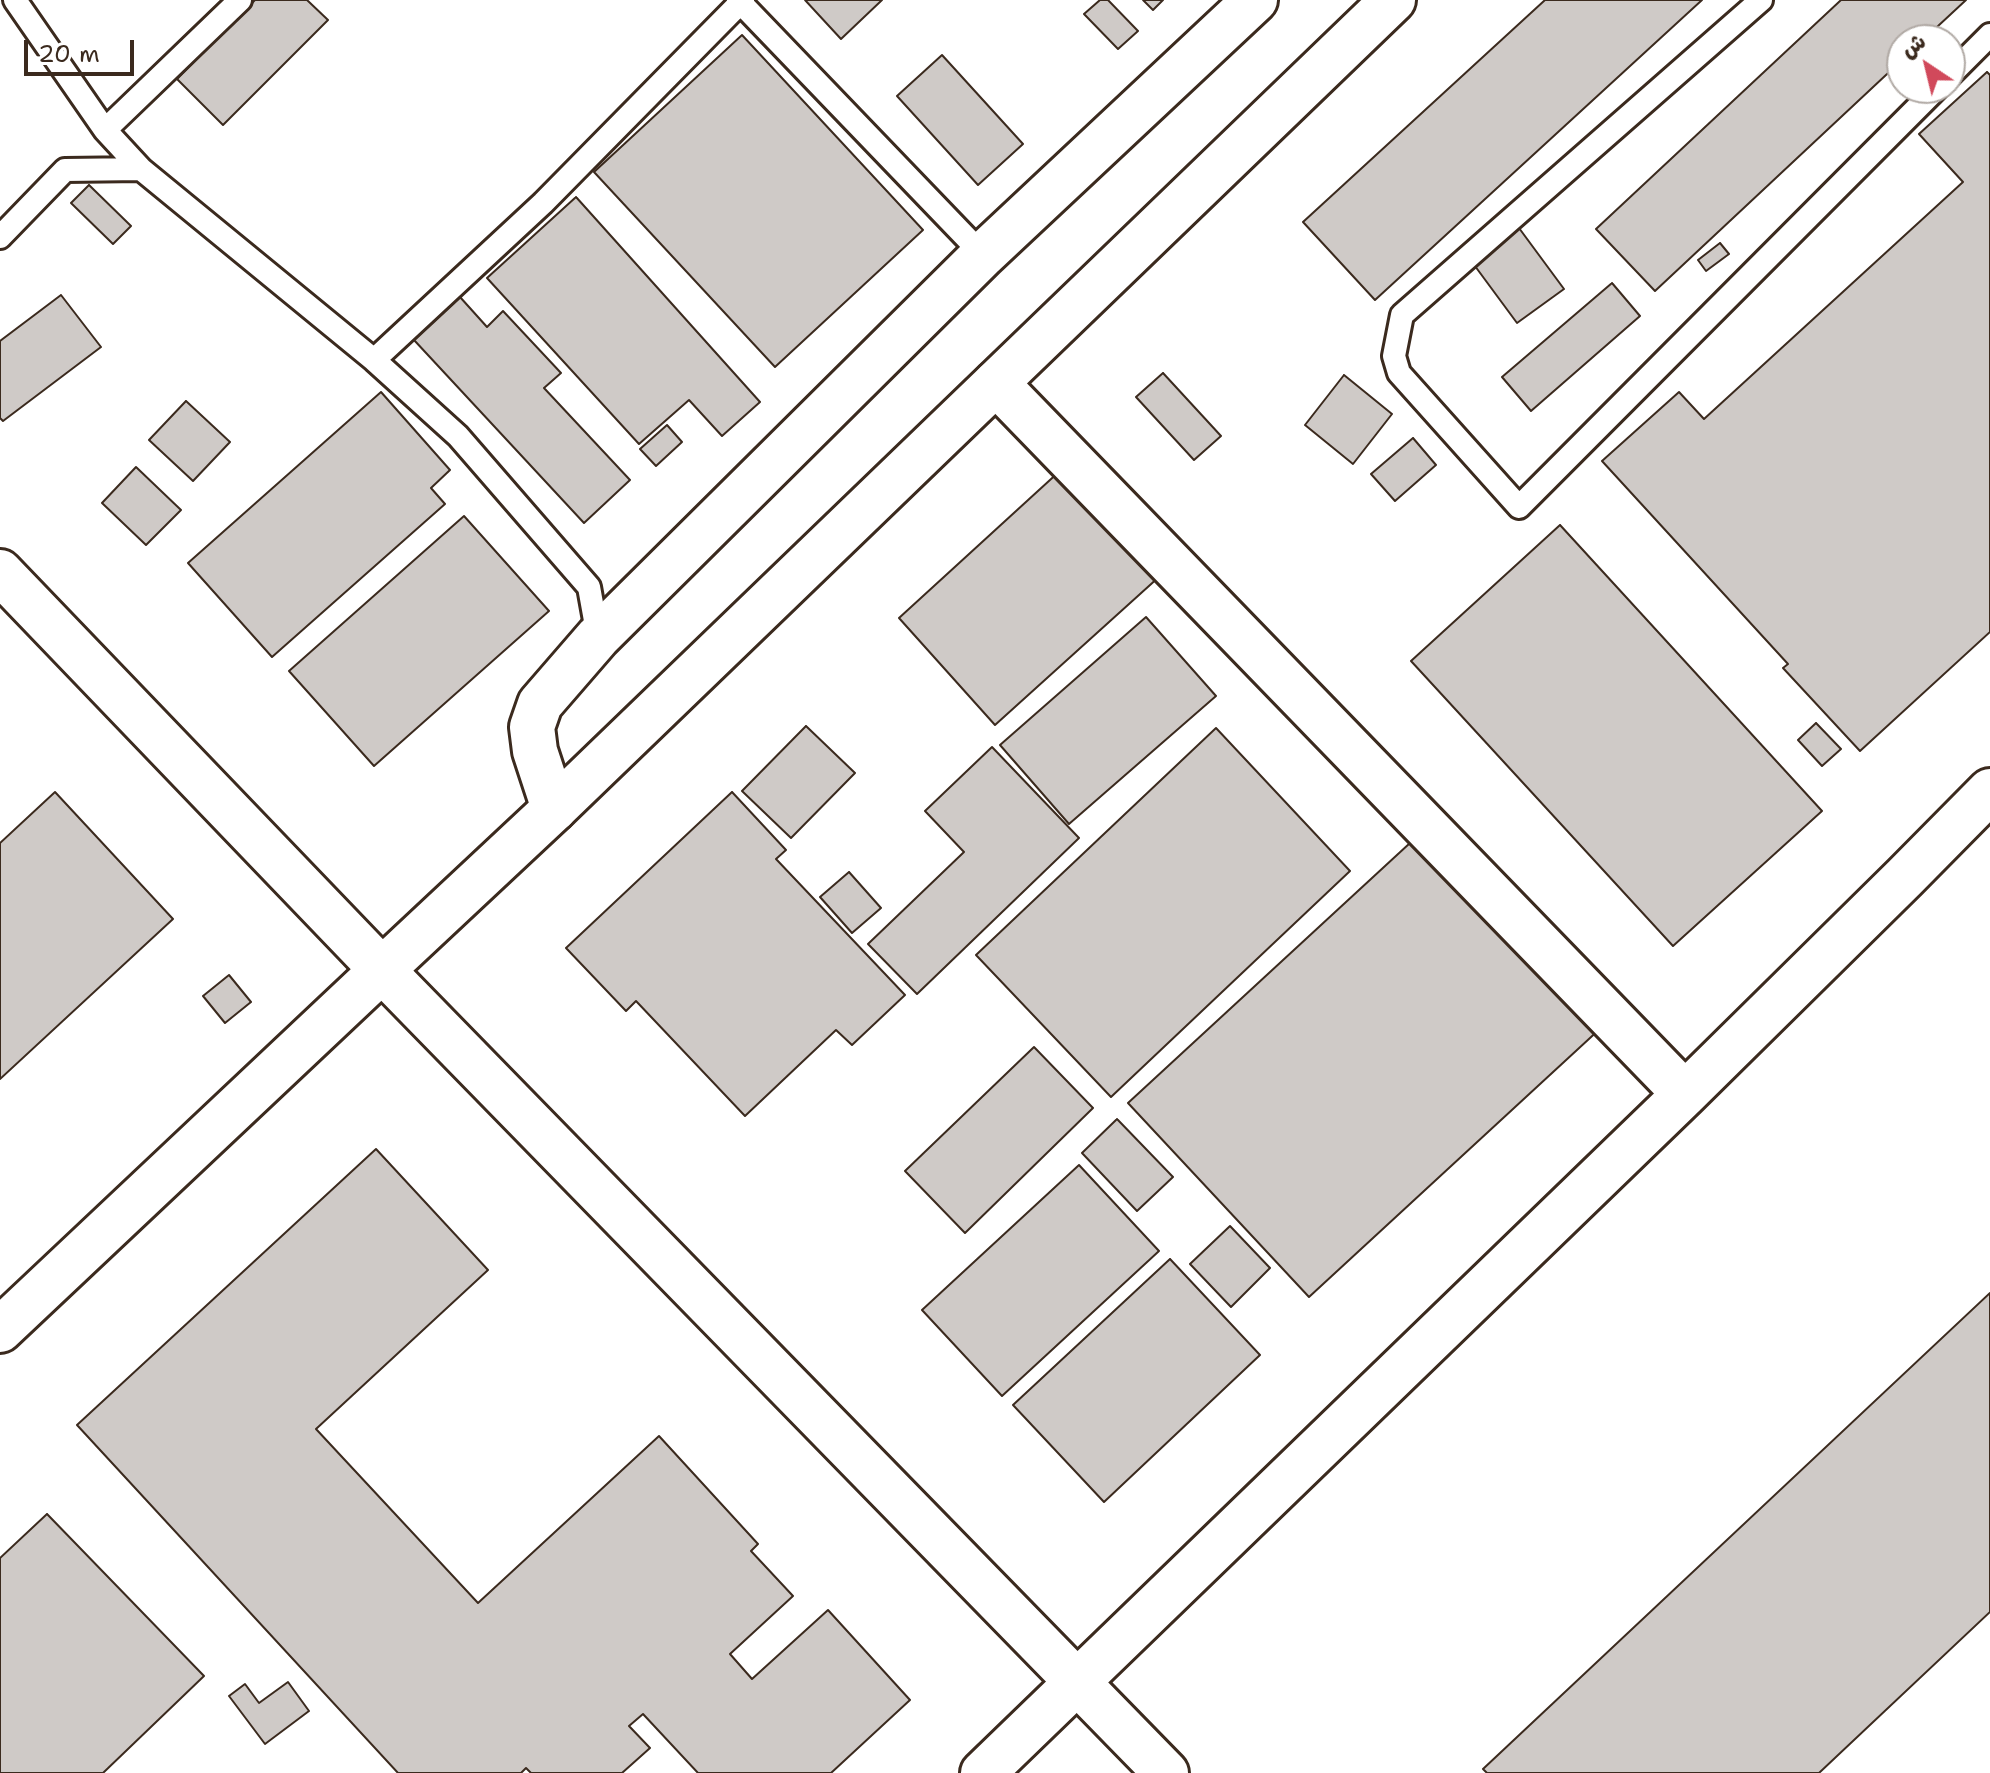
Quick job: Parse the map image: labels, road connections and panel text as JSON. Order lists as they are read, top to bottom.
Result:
{
  "scale_bar": "20 m",
  "north": "top left"
}
